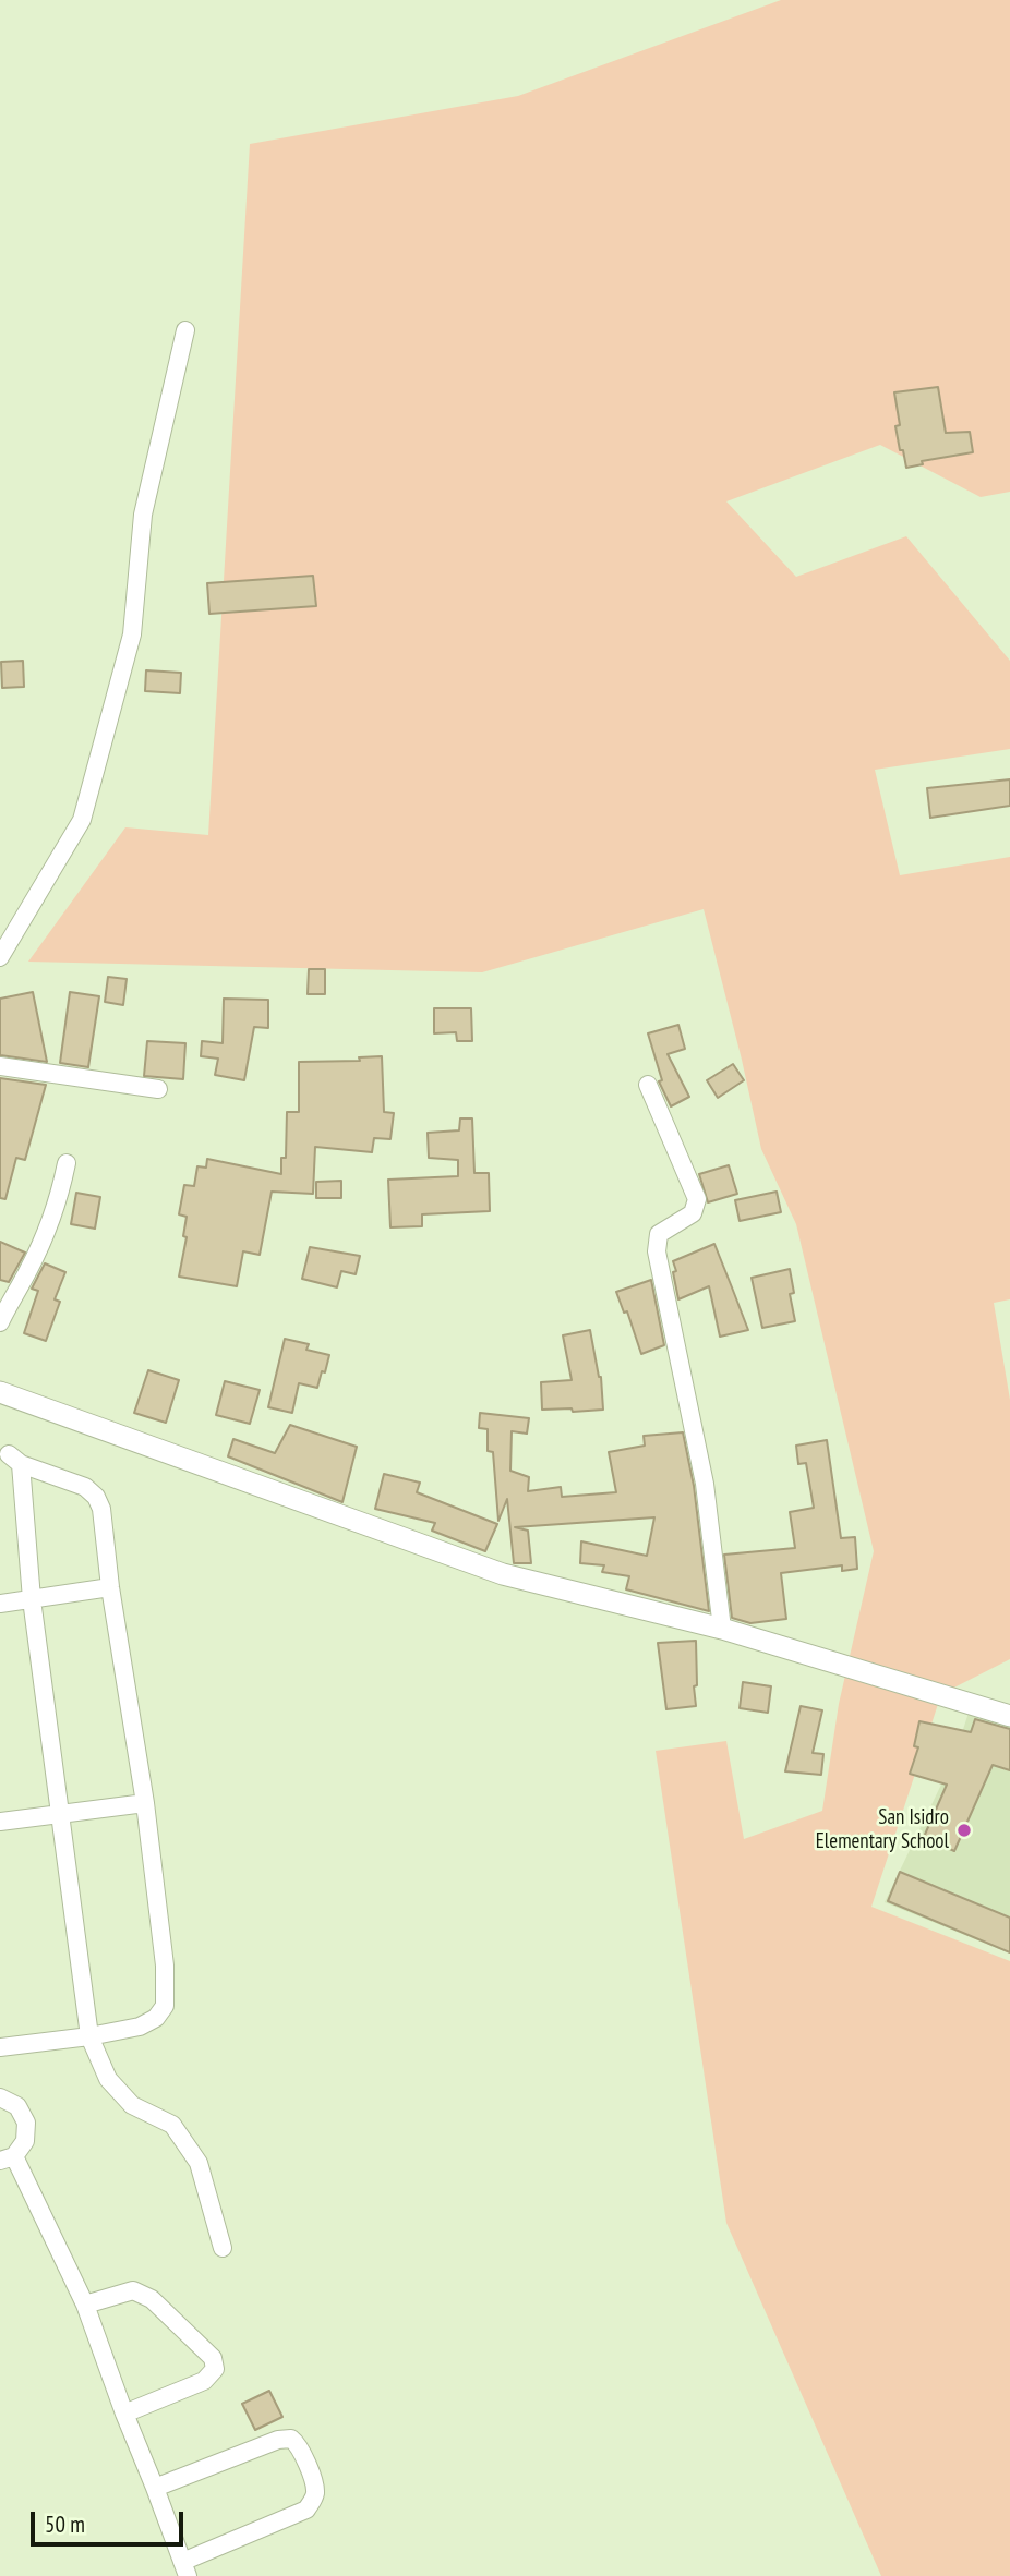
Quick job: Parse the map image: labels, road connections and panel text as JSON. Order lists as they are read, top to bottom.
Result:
{
  "places": ["San Isidro Elementary School"],
  "scale_bar": "50 m"
}
